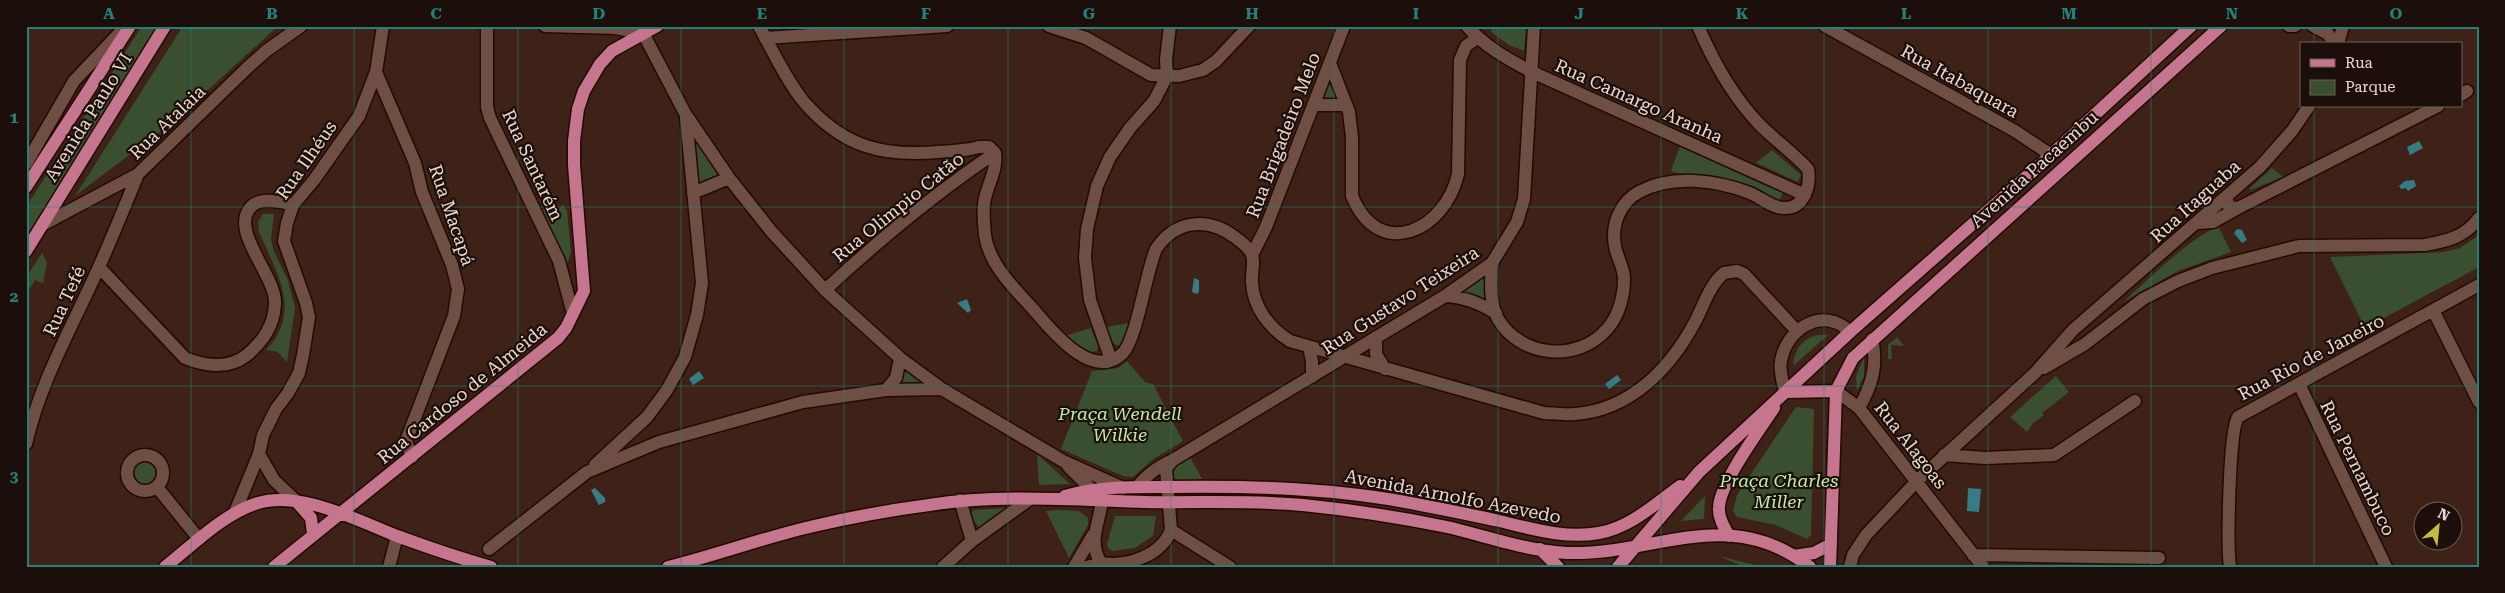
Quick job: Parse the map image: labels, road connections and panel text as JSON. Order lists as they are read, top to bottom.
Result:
{
  "streets": {
    "main road": [
      "Avenida Paulo VI",
      "Avenida Pacaembu",
      "Rua Cardoso de Almeida",
      "Avenida Arnolfo Azevedo"
    ],
    "street": [
      "Rua Itabaquara",
      "Rua Camargo Aranha",
      "Rua Atalaia",
      "Rua Brigadeiro Melo",
      "Rua Ilhéus",
      "Rua Santarém",
      "Rua Itaguaba",
      "Rua Olimpio Catão",
      "Rua Macapá",
      "Rua Gustavo Teixeira",
      "Rua Tefé",
      "Rua Rio de Janeiro",
      "Rua Alagoas",
      "Rua Pernambuco"
    ]
  },
  "crossings": [
    ["Rua Itabaquara", "Avenida Pacaembu"],
    ["Rua Camargo Aranha", "Rua Gustavo Teixeira"],
    ["Avenida Paulo VI", "Rua Atalaia"],
    ["Rua Atalaia", "Rua Tefé"],
    ["Rua Ilhéus", "Rua Macapá"],
    ["Rua Santarém", "Rua Cardoso de Almeida"],
    ["Rua Macapá", "Rua Cardoso de Almeida"],
    ["Rua Gustavo Teixeira", "Avenida Arnolfo Azevedo"],
    ["Rua Rio de Janeiro", "Rua Pernambuco"]
  ],
  "parks": ["Praça Wendell Wilkie", "Praça Charles Miller"],
  "legend": ["Rua", "Parque"],
  "north": "top right",
  "grid": {
    "columns": [
      "A",
      "B",
      "C",
      "D",
      "E",
      "F",
      "G",
      "H",
      "I",
      "J",
      "K",
      "L",
      "M",
      "N",
      "O"
    ],
    "rows": ["1", "2", "3"]
  }
}
